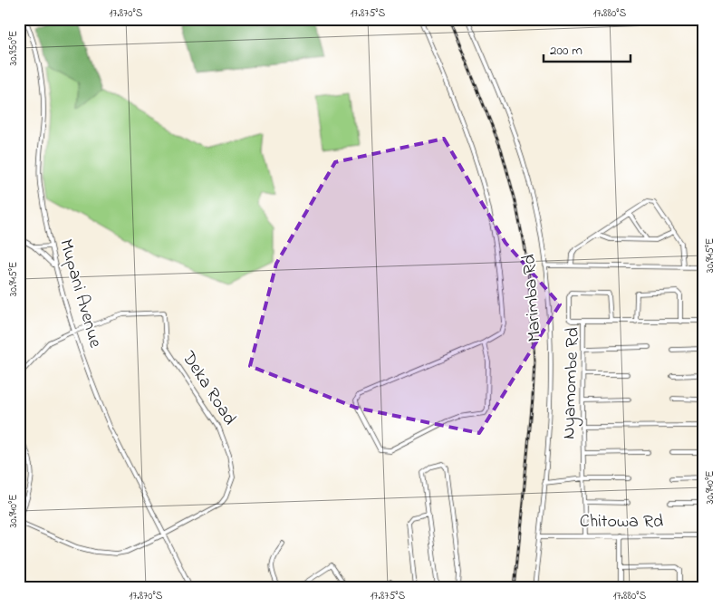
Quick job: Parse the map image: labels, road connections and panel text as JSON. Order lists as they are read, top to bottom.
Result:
{
  "streets": {
    "street": [
      "Mupani Avenue",
      "Marimba Rd",
      "Nyamombe Rd",
      "Deka Road",
      "Chitowa Rd"
    ]
  },
  "crossings": [
    ["Mupani Avenue", "Deka Road"],
    ["Marimba Rd", "Chitowa Rd"],
    ["Nyamombe Rd", "Chitowa Rd"]
  ],
  "scale_bar": "200 m",
  "coordinates": [
    "17.870°S",
    "17.875°S",
    "17.880°S",
    "30.950°E",
    "30.945°E",
    "30.940°E"
  ]
}
